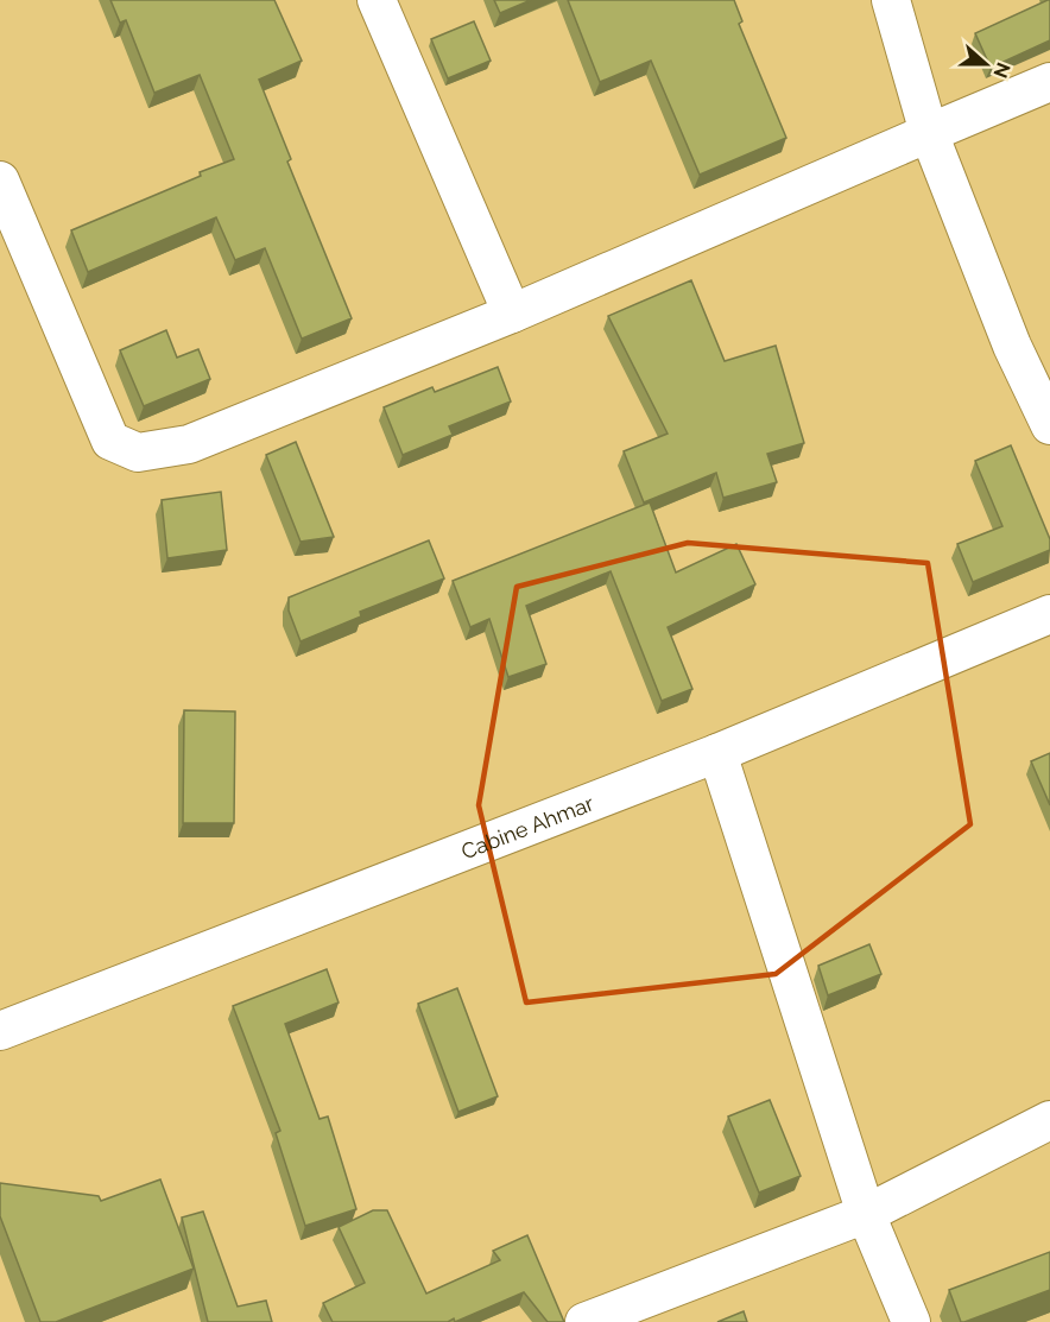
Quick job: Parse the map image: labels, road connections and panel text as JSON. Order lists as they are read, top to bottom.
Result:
{
  "streets": {
    "street": ["Cabine Ahmar"]
  },
  "north": "right"
}
